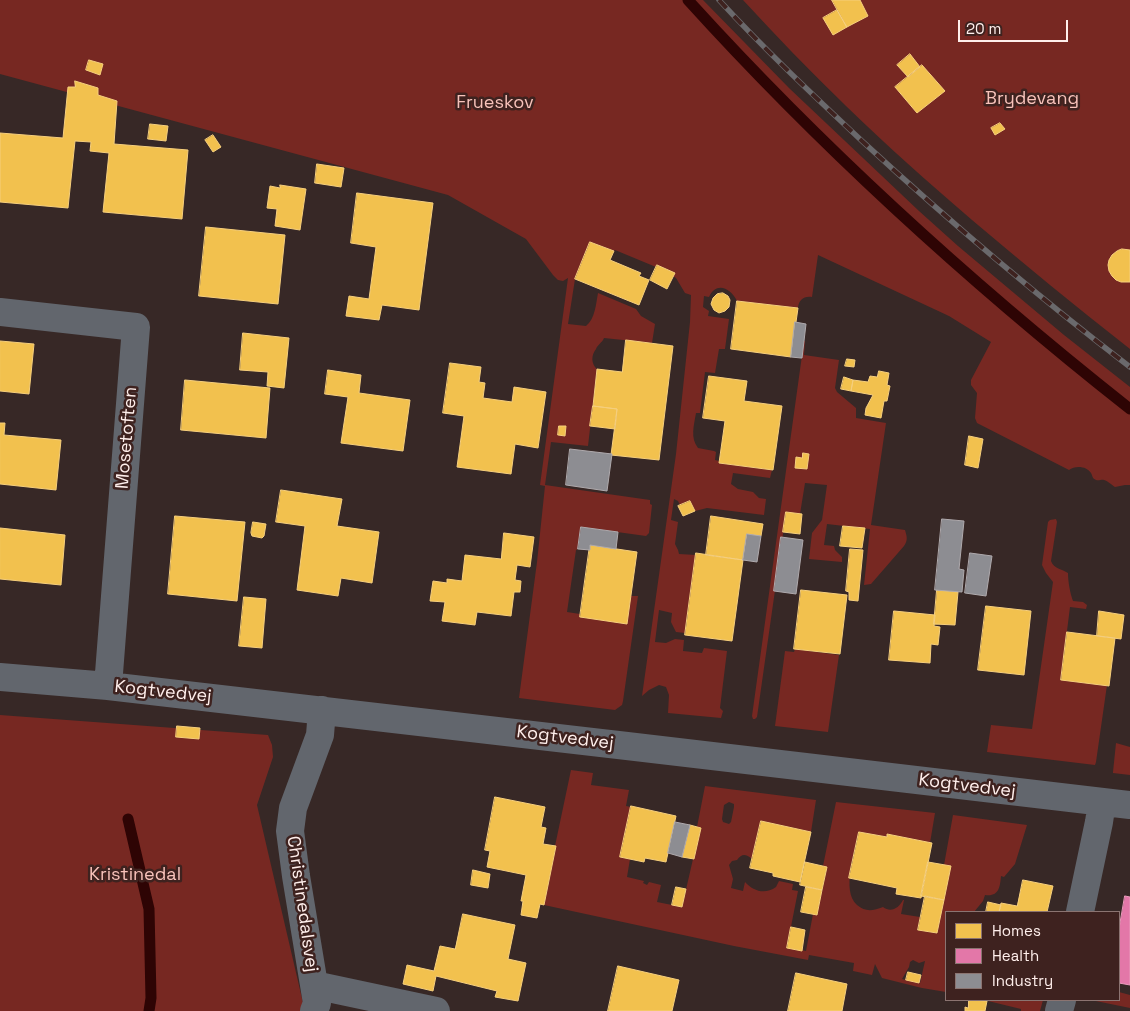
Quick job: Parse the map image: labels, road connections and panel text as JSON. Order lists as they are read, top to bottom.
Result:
{
  "streets": {
    "street": ["Mosetoften", "Kogtvedvej", "Christinedalsvej"]
  },
  "crossings": [
    ["Mosetoften", "Kogtvedvej"],
    ["Kogtvedvej", "Christinedalsvej"]
  ],
  "parks": ["Brydevang", "Frueskov", "Kristinedal"],
  "legend": ["Homes", "Health", "Industry"],
  "scale_bar": "20 m"
}
